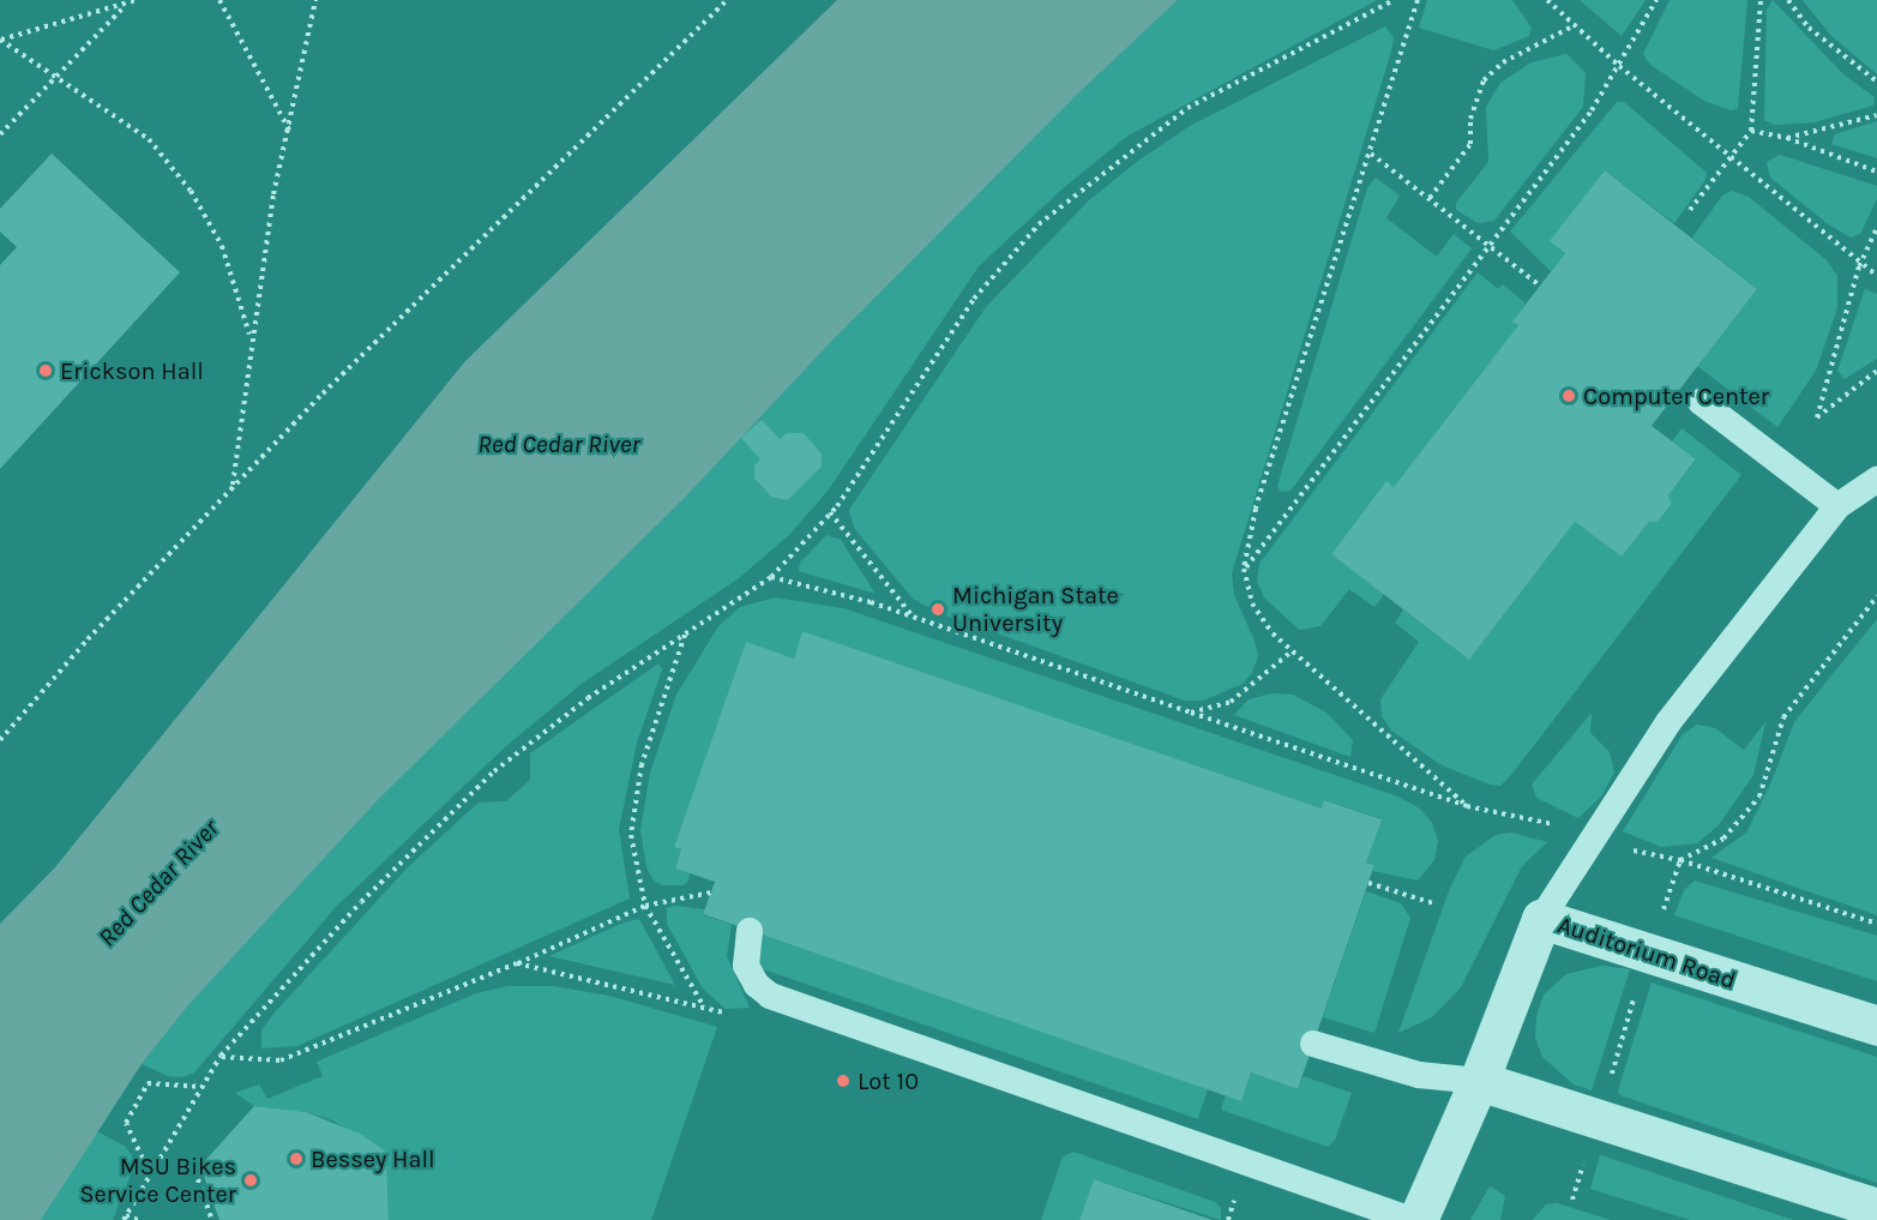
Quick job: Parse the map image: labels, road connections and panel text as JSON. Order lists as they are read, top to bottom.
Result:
{
  "streets": {
    "street": ["Auditorium Road"]
  },
  "water": ["Red Cedar River"],
  "places": [
    "Erickson Hall",
    "Computer Center",
    "Michigan State University",
    "Lot 10",
    "Bessey Hall",
    "MSU Bikes Service Center"
  ]
}
